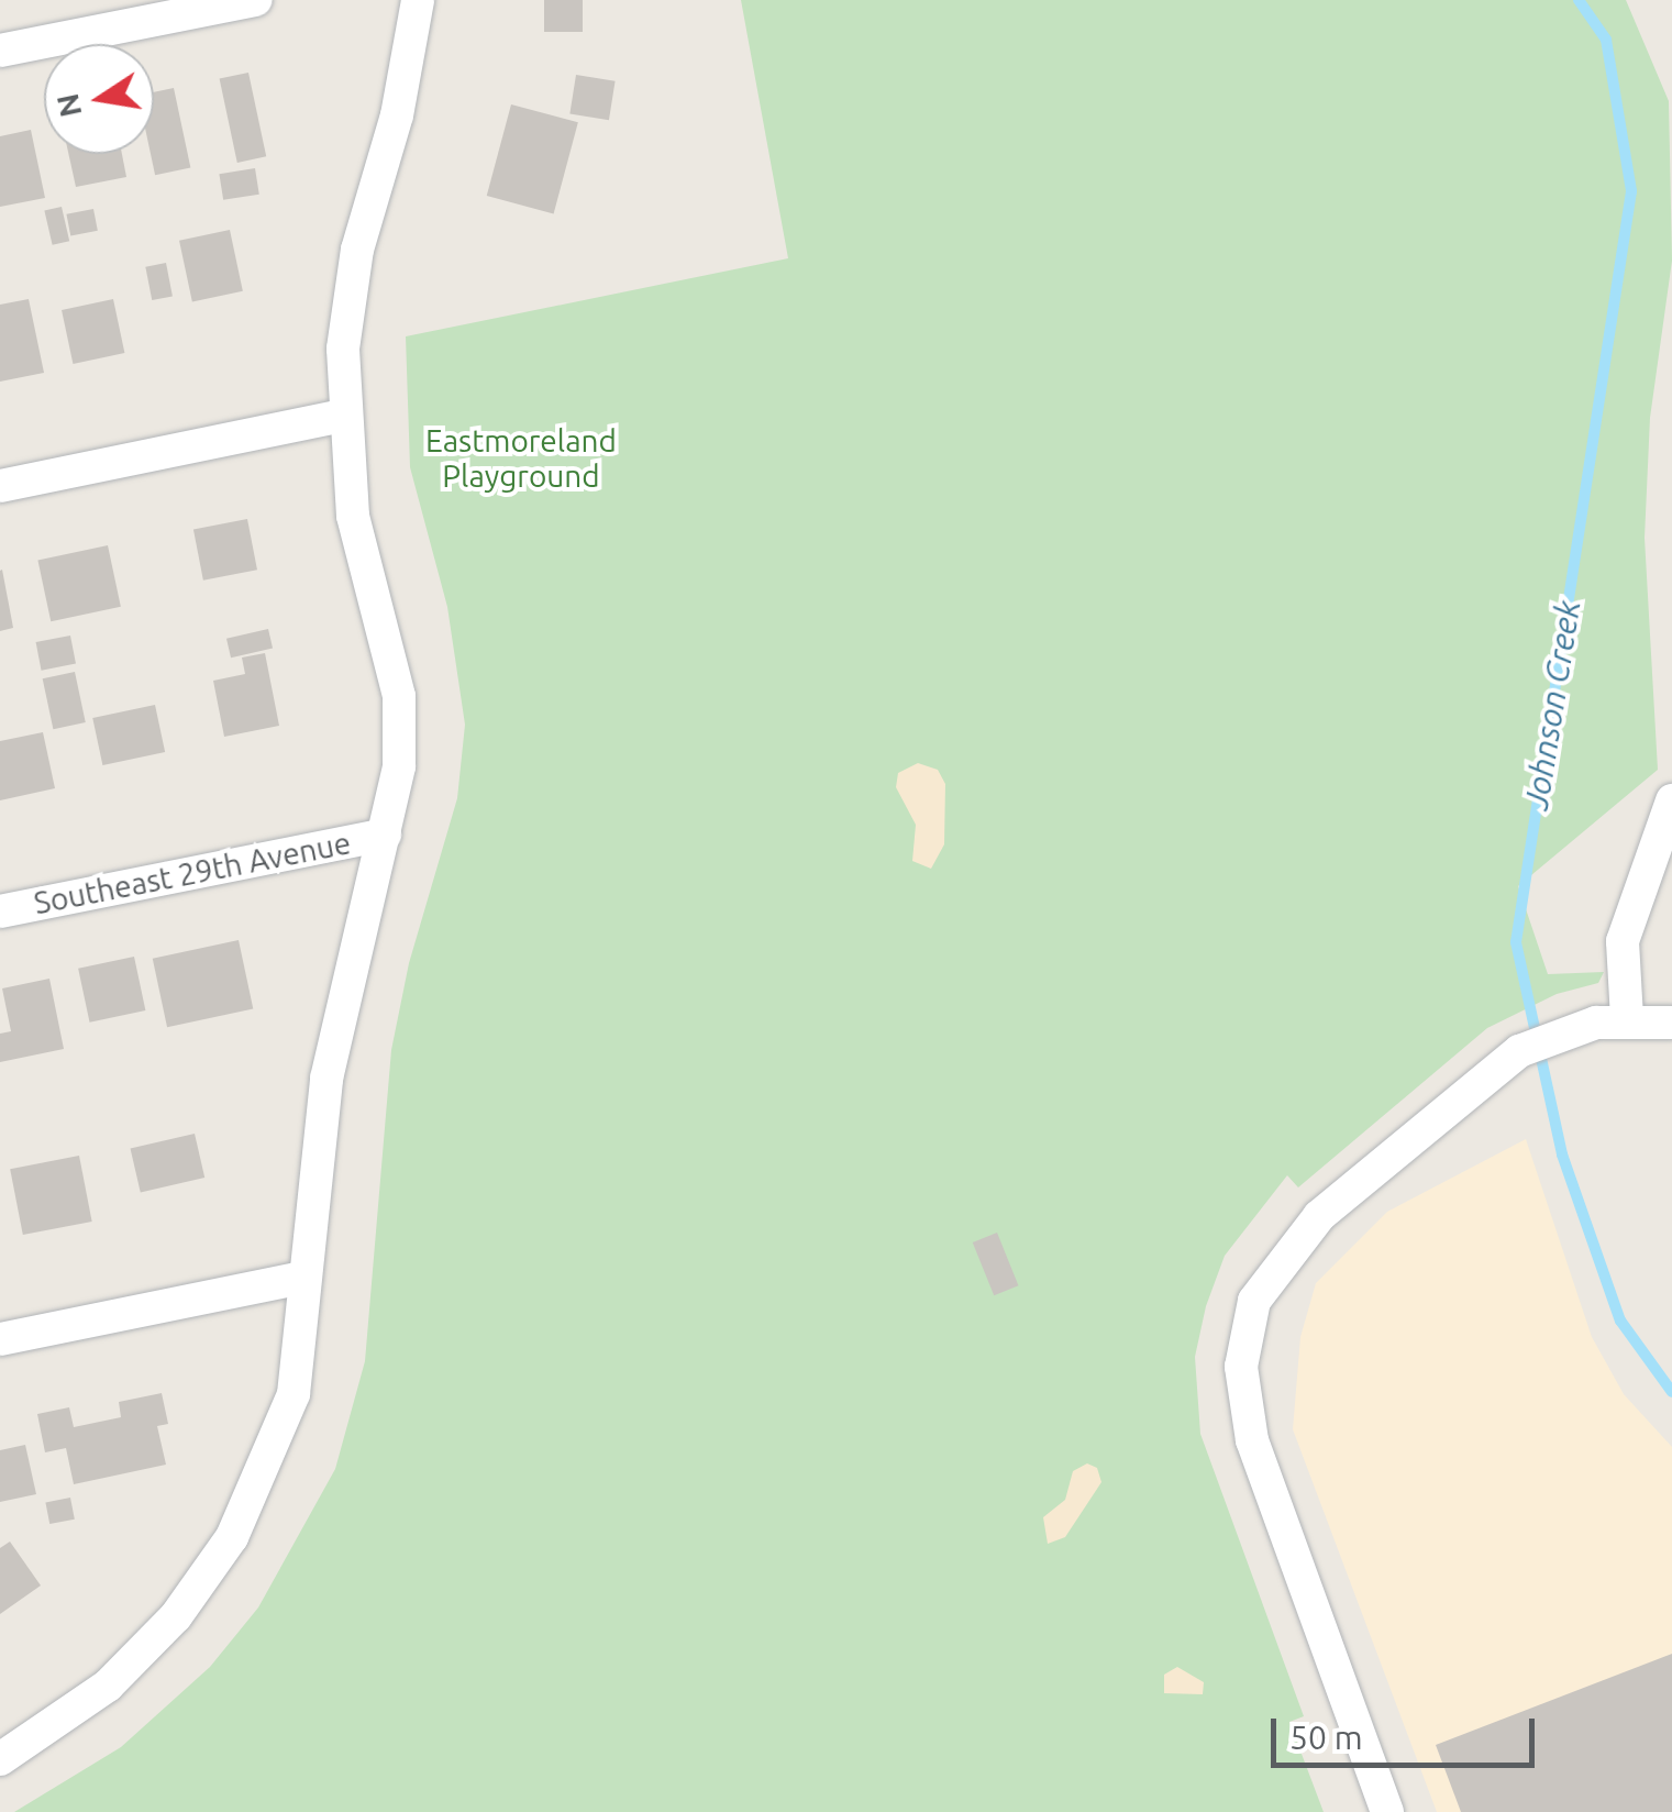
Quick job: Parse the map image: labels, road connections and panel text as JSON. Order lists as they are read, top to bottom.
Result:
{
  "streets": {
    "street": ["Southeast 29th Avenue"]
  },
  "water": ["Johnson Creek"],
  "parks": ["Eastmoreland Playground"],
  "scale_bar": "50 m",
  "north": "left"
}
